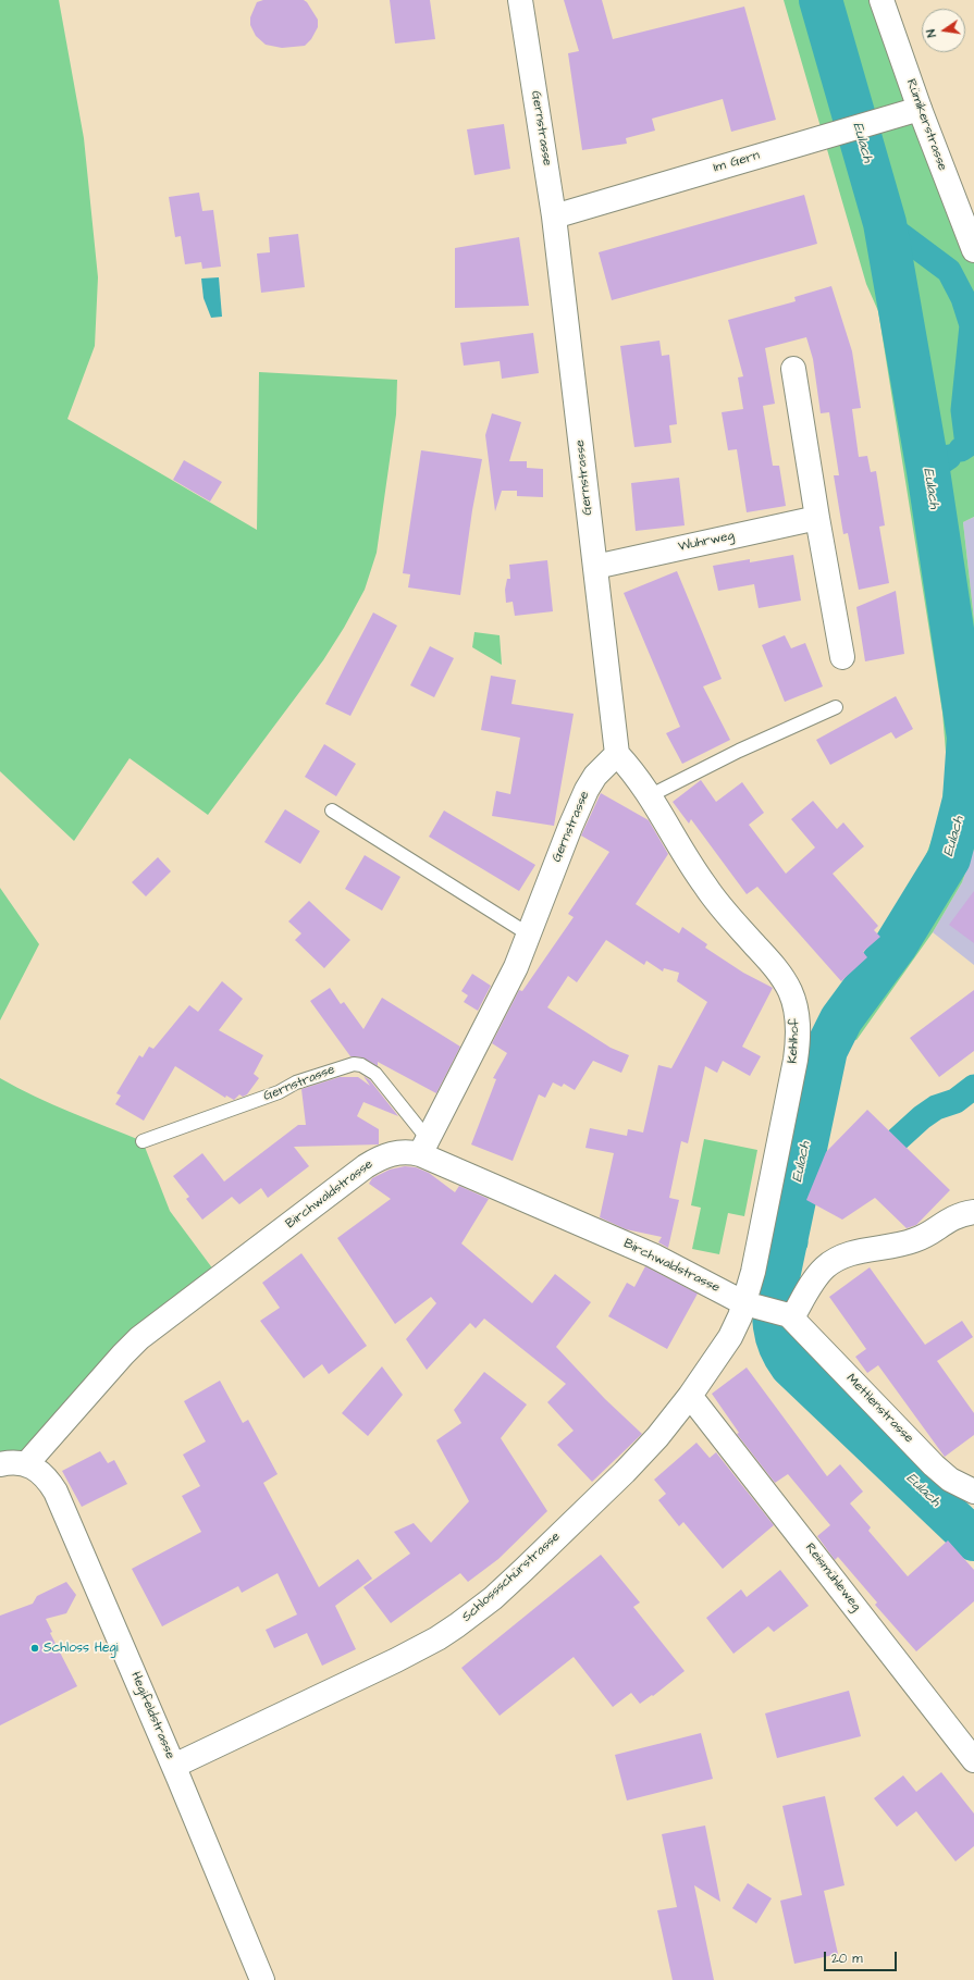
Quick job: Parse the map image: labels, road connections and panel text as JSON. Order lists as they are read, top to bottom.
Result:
{
  "streets": {
    "street": [
      "Rümikerstrasse",
      "Gernstrasse",
      "Im Gern",
      "Wuhrweg",
      "Kehlhof",
      "Birchwaldstrasse",
      "Mettlenstrasse",
      "Schlossschürstrasse",
      "Reismühleweg",
      "Hegifeldstrasse"
    ]
  },
  "crossings": [
    ["Rümikerstrasse", "Im Gern"],
    ["Gernstrasse", "Im Gern"],
    ["Gernstrasse", "Wuhrweg"],
    ["Gernstrasse", "Kehlhof"],
    ["Gernstrasse", "Birchwaldstrasse"],
    ["Kehlhof", "Birchwaldstrasse"],
    ["Kehlhof", "Schlossschürstrasse"],
    ["Birchwaldstrasse", "Schlossschürstrasse"],
    ["Birchwaldstrasse", "Hegifeldstrasse"],
    ["Schlossschürstrasse", "Reismühleweg"],
    ["Schlossschürstrasse", "Hegifeldstrasse"]
  ],
  "water": ["Eulach"],
  "places": ["Schloss Hegi"],
  "scale_bar": "20 m",
  "north": "left"
}
